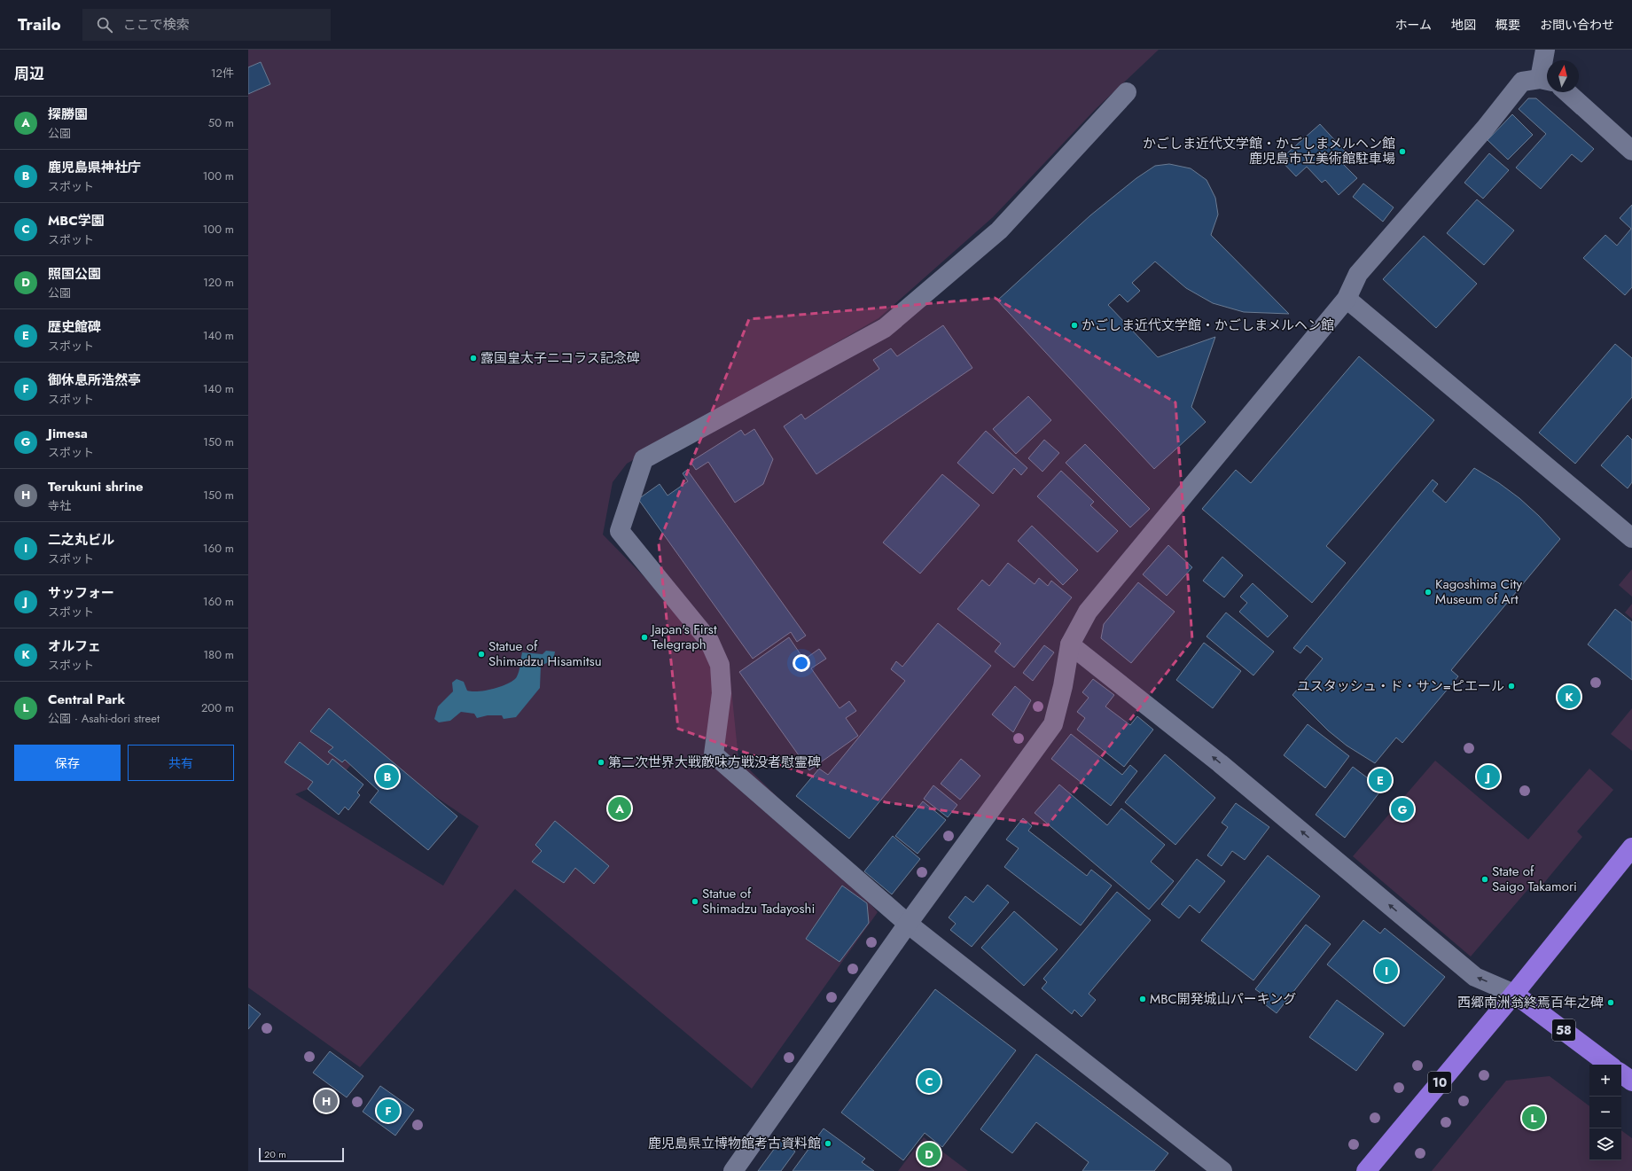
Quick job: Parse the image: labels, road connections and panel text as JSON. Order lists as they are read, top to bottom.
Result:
{
  "streets": {
    "highway": ["58", "10"]
  },
  "crossings": [
    ["58", "10"]
  ],
  "places": [
    "かごしま近代文学館・かごしまメルヘン館 鹿児島市立美術館駐車場",
    "かごしま近代文学館・かごしまメルヘン館",
    "露国皇太子ニコラス記念碑",
    "Kagoshima City Museum of Art",
    "Japan's First Telegraph",
    "Statue of Shimadzu Hisamitsu",
    "ユスタッシュ・ド・サン=ピエール",
    "第二次世界大戦敵味方戦没者慰霊碑",
    "State of Saigo Takamori",
    "Statue of Shimadzu Tadayoshi",
    "MBC開発城山パーキング",
    "西郷南洲翁終焉百年之碑",
    "鹿児島県立博物館考古資料館"
  ],
  "scale_bar": "20 m",
  "north": "top",
  "page": {
    "header": "Trailo",
    "search": "ここで検索",
    "nav": [
      "ホーム",
      "地図",
      "概要",
      "お問い合わせ"
    ],
    "heading": ["周辺", "12件"],
    "list": [
      {
        "mark": "A",
        "name": "探勝園",
        "note": "公園",
        "value": "50 m"
      },
      {
        "mark": "B",
        "name": "鹿児島県神社庁",
        "note": "スポット",
        "value": "100 m"
      },
      {
        "mark": "C",
        "name": "MBC学園",
        "note": "スポット",
        "value": "100 m"
      },
      {
        "mark": "D",
        "name": "照国公園",
        "note": "公園",
        "value": "120 m"
      },
      {
        "mark": "E",
        "name": "歴史館碑",
        "note": "スポット",
        "value": "140 m"
      },
      {
        "mark": "F",
        "name": "御休息所浩然亭",
        "note": "スポット",
        "value": "140 m"
      },
      {
        "mark": "G",
        "name": "Jimesa",
        "note": "スポット",
        "value": "150 m"
      },
      {
        "mark": "H",
        "name": "Terukuni shrine",
        "note": "寺社",
        "value": "150 m"
      },
      {
        "mark": "I",
        "name": "二之丸ビル",
        "note": "スポット",
        "value": "160 m"
      },
      {
        "mark": "J",
        "name": "サッフォー",
        "note": "スポット",
        "value": "160 m"
      },
      {
        "mark": "K",
        "name": "オルフェ",
        "note": "スポット",
        "value": "180 m"
      },
      {
        "mark": "L",
        "name": "Central Park",
        "note": "公園 · Asahi-dori street",
        "value": "200 m"
      }
    ],
    "pins": [
      "K",
      "B",
      "J",
      "E",
      "A",
      "G",
      "I",
      "C",
      "H",
      "F",
      "L",
      "D"
    ],
    "buttons": ["保存", "共有"],
    "map_buttons": ["+", "−"],
    "scale": "20 m"
  }
}
